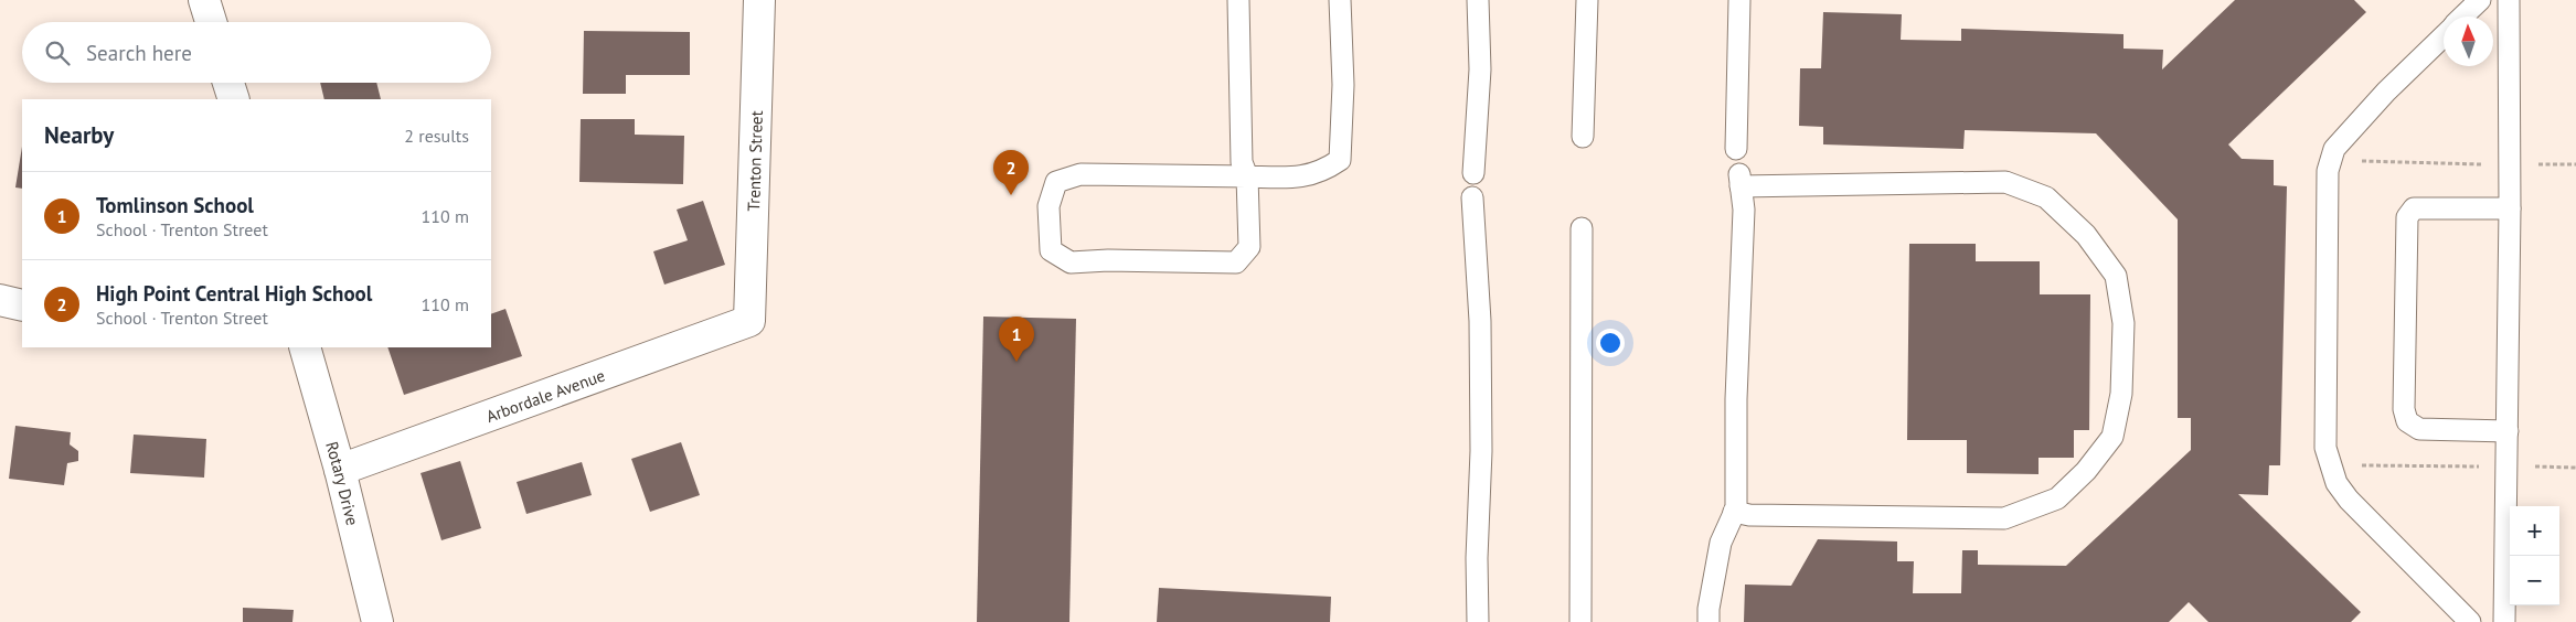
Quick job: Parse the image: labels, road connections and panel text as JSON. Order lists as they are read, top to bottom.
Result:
{
  "streets": {
    "street": ["Trenton Street", "Arbordale Avenue", "Rotary Drive"]
  },
  "crossings": [
    ["Trenton Street", "Arbordale Avenue"],
    ["Arbordale Avenue", "Rotary Drive"]
  ],
  "north": "top",
  "page": {
    "search": "Search here",
    "heading": ["Nearby", "2 results"],
    "pins": ["2", "1"],
    "list": [
      {
        "mark": "1",
        "name": "Tomlinson School",
        "note": "School · Trenton Street",
        "value": "110 m"
      },
      {
        "mark": "2",
        "name": "High Point Central High School",
        "note": "School · Trenton Street",
        "value": "110 m"
      }
    ],
    "map_buttons": ["+", "−"]
  }
}
